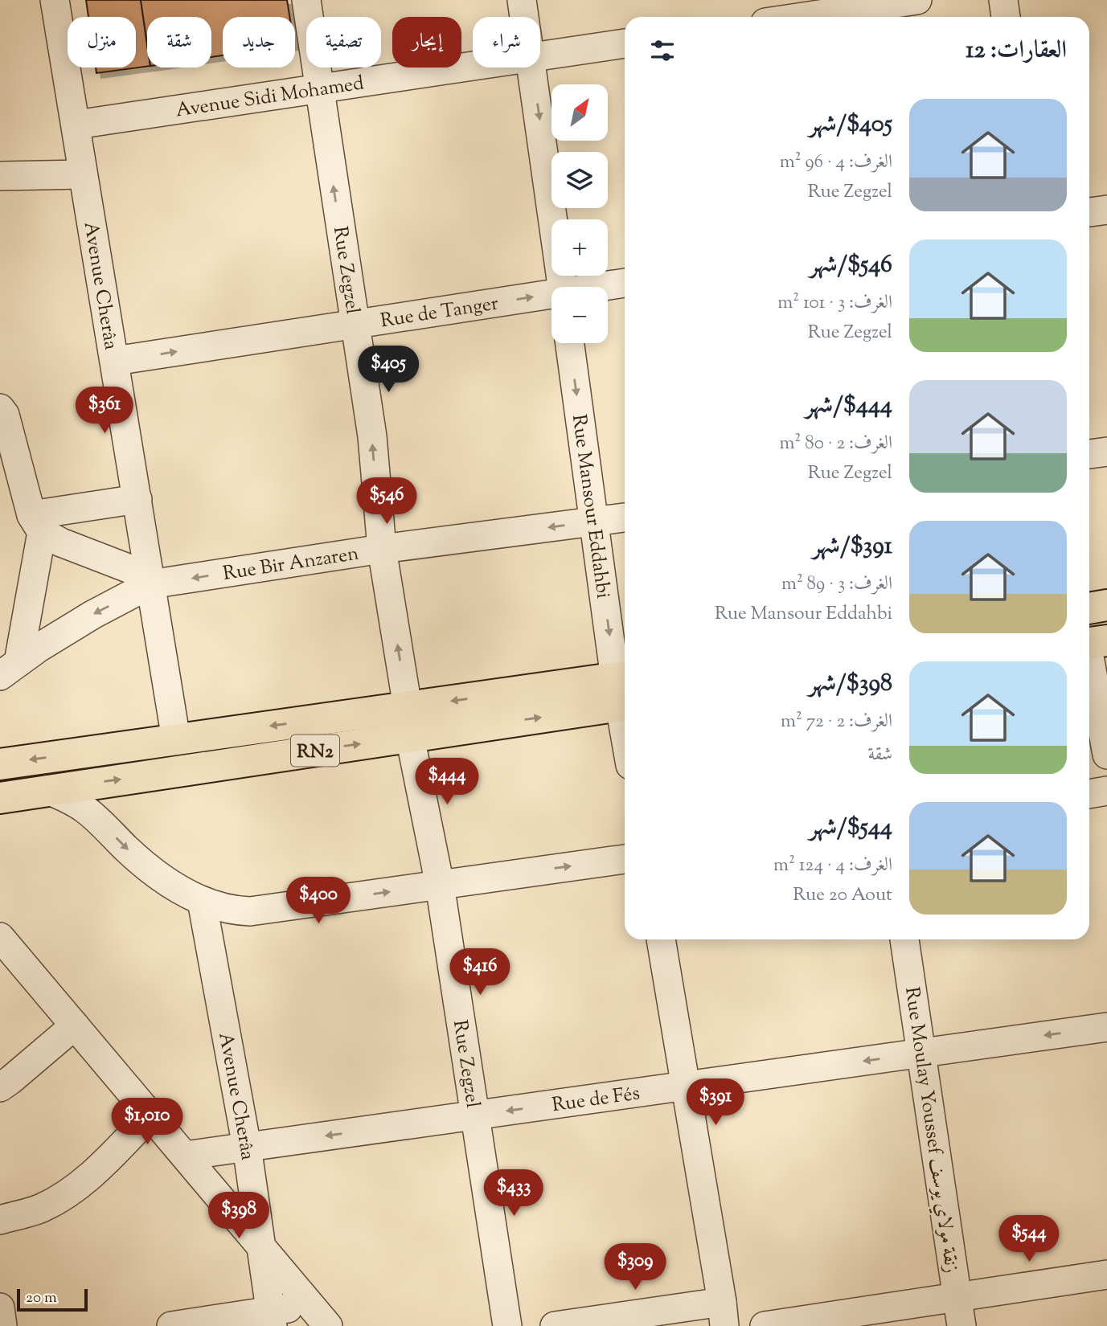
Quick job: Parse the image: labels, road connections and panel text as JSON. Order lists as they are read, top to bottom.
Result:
{
  "streets": {
    "highway": ["RN2"],
    "street": [
      "Avenue Sidi Mohamed",
      "Rue Zegzel",
      "Avenue Cherâa",
      "Rue de Tanger",
      "Rue Mansour Eddahbi",
      "Rue Bir Anzaren",
      "Rue de Fés",
      "Rue Moulay Youssef زنقة مولاي يوسف"
    ]
  },
  "crossings": [
    ["Avenue Sidi Mohamed", "Rue Zegzel"],
    ["Avenue Sidi Mohamed", "Avenue Cherâa"],
    ["Rue Zegzel", "Rue de Tanger"],
    ["Rue Zegzel", "Rue Bir Anzaren"],
    ["Rue Zegzel", "RN2"],
    ["Rue Zegzel", "Rue de Fés"],
    ["Avenue Cherâa", "Rue de Tanger"],
    ["Avenue Cherâa", "Rue Bir Anzaren"],
    ["Avenue Cherâa", "RN2"],
    ["Avenue Cherâa", "Rue de Fés"],
    ["Rue Mansour Eddahbi", "Rue Bir Anzaren"],
    ["Rue Mansour Eddahbi", "RN2"],
    ["Rue de Fés", "Rue Moulay Youssef زنقة مولاي يوسف"]
  ],
  "one_way": ["Rue de Tanger", "Rue Mansour Eddahbi", "Rue Bir Anzaren"],
  "scale_bar": "20 m",
  "north": "top right",
  "page": {
    "chip": [
      "شراء",
      "إيجار",
      "تصفية",
      "جديد",
      "شقة",
      "منزل"
    ],
    "heading": "العقارات: 12",
    "map_buttons": ["+", "−"],
    "list": [
      {
        "name": "$405/شهر",
        "note": "الغرف: 4 · 96 m² · Rue Zegzel"
      },
      {
        "name": "$546/شهر",
        "note": "الغرف: 3 · 101 m² · Rue Zegzel"
      },
      {
        "name": "$444/شهر",
        "note": "الغرف: 2 · 80 m² · Rue Zegzel"
      },
      {
        "name": "$391/شهر",
        "note": "الغرف: 3 · 89 m² · Rue Mansour Eddahbi"
      },
      {
        "name": "$398/شهر",
        "note": "الغرف: 2 · 72 m² · شقة"
      },
      {
        "name": "$544/شهر",
        "note": "الغرف: 4 · 124 m² · Rue 20 Aout"
      }
    ],
    "price": [
      "$405",
      "$361",
      "$546",
      "$444",
      "$400",
      "$416",
      "$391",
      "$1,010",
      "$433",
      "$398",
      "$544",
      "$309"
    ],
    "scale": "20 m"
  }
}
